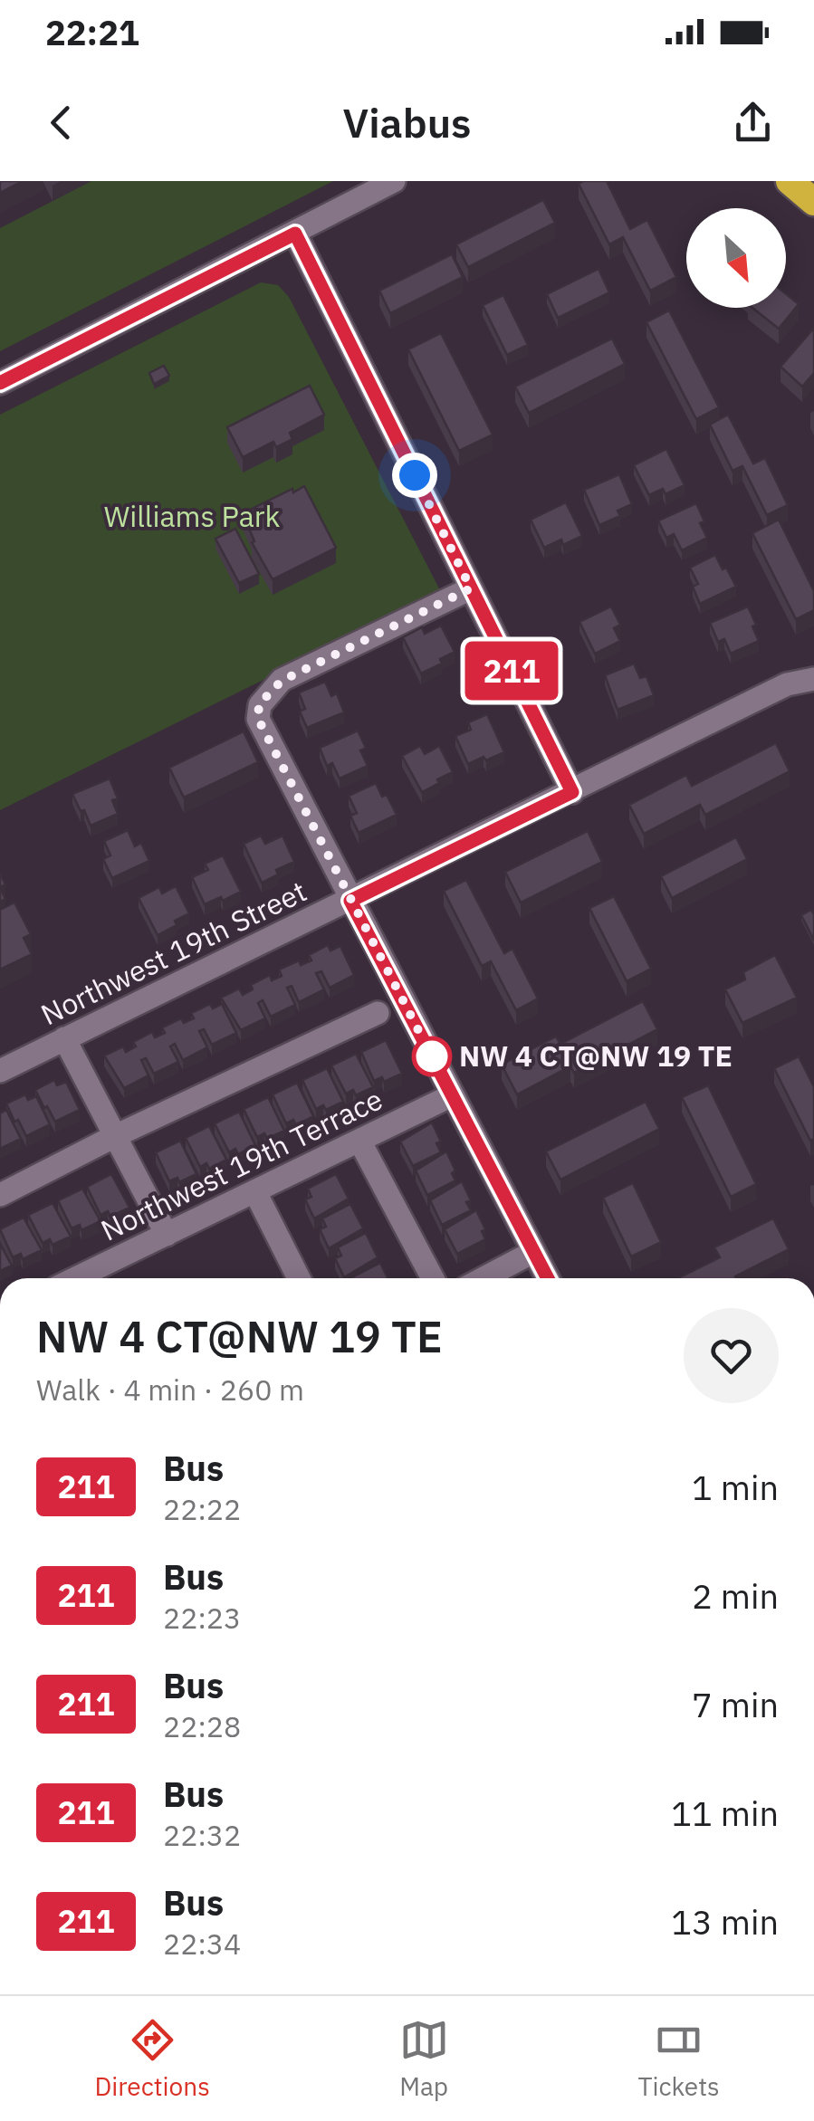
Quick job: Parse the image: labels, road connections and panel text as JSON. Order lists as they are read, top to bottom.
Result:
{
  "streets": {
    "street": ["Northwest 19th Street", "Northwest 19th Terrace"]
  },
  "parks": ["Williams Park"],
  "places": ["NW 4 CT@NW 19 TE"],
  "lines": ["bus line 211"],
  "north": "bottom right",
  "page": {
    "status": "22:21",
    "header": "Viabus",
    "on_map": "211",
    "heading": ["NW 4 CT@NW 19 TE", "Walk · 4 min · 260 m"],
    "list": [
      {
        "mark": "211",
        "name": "Bus",
        "note": "22:22",
        "value": "1 min"
      },
      {
        "mark": "211",
        "name": "Bus",
        "note": "22:23",
        "value": "2 min"
      },
      {
        "mark": "211",
        "name": "Bus",
        "note": "22:28",
        "value": "7 min"
      },
      {
        "mark": "211",
        "name": "Bus",
        "note": "22:32",
        "value": "11 min"
      },
      {
        "mark": "211",
        "name": "Bus",
        "note": "22:34",
        "value": "13 min"
      }
    ],
    "tabs": ["Directions", "Map", "Tickets"]
  }
}
